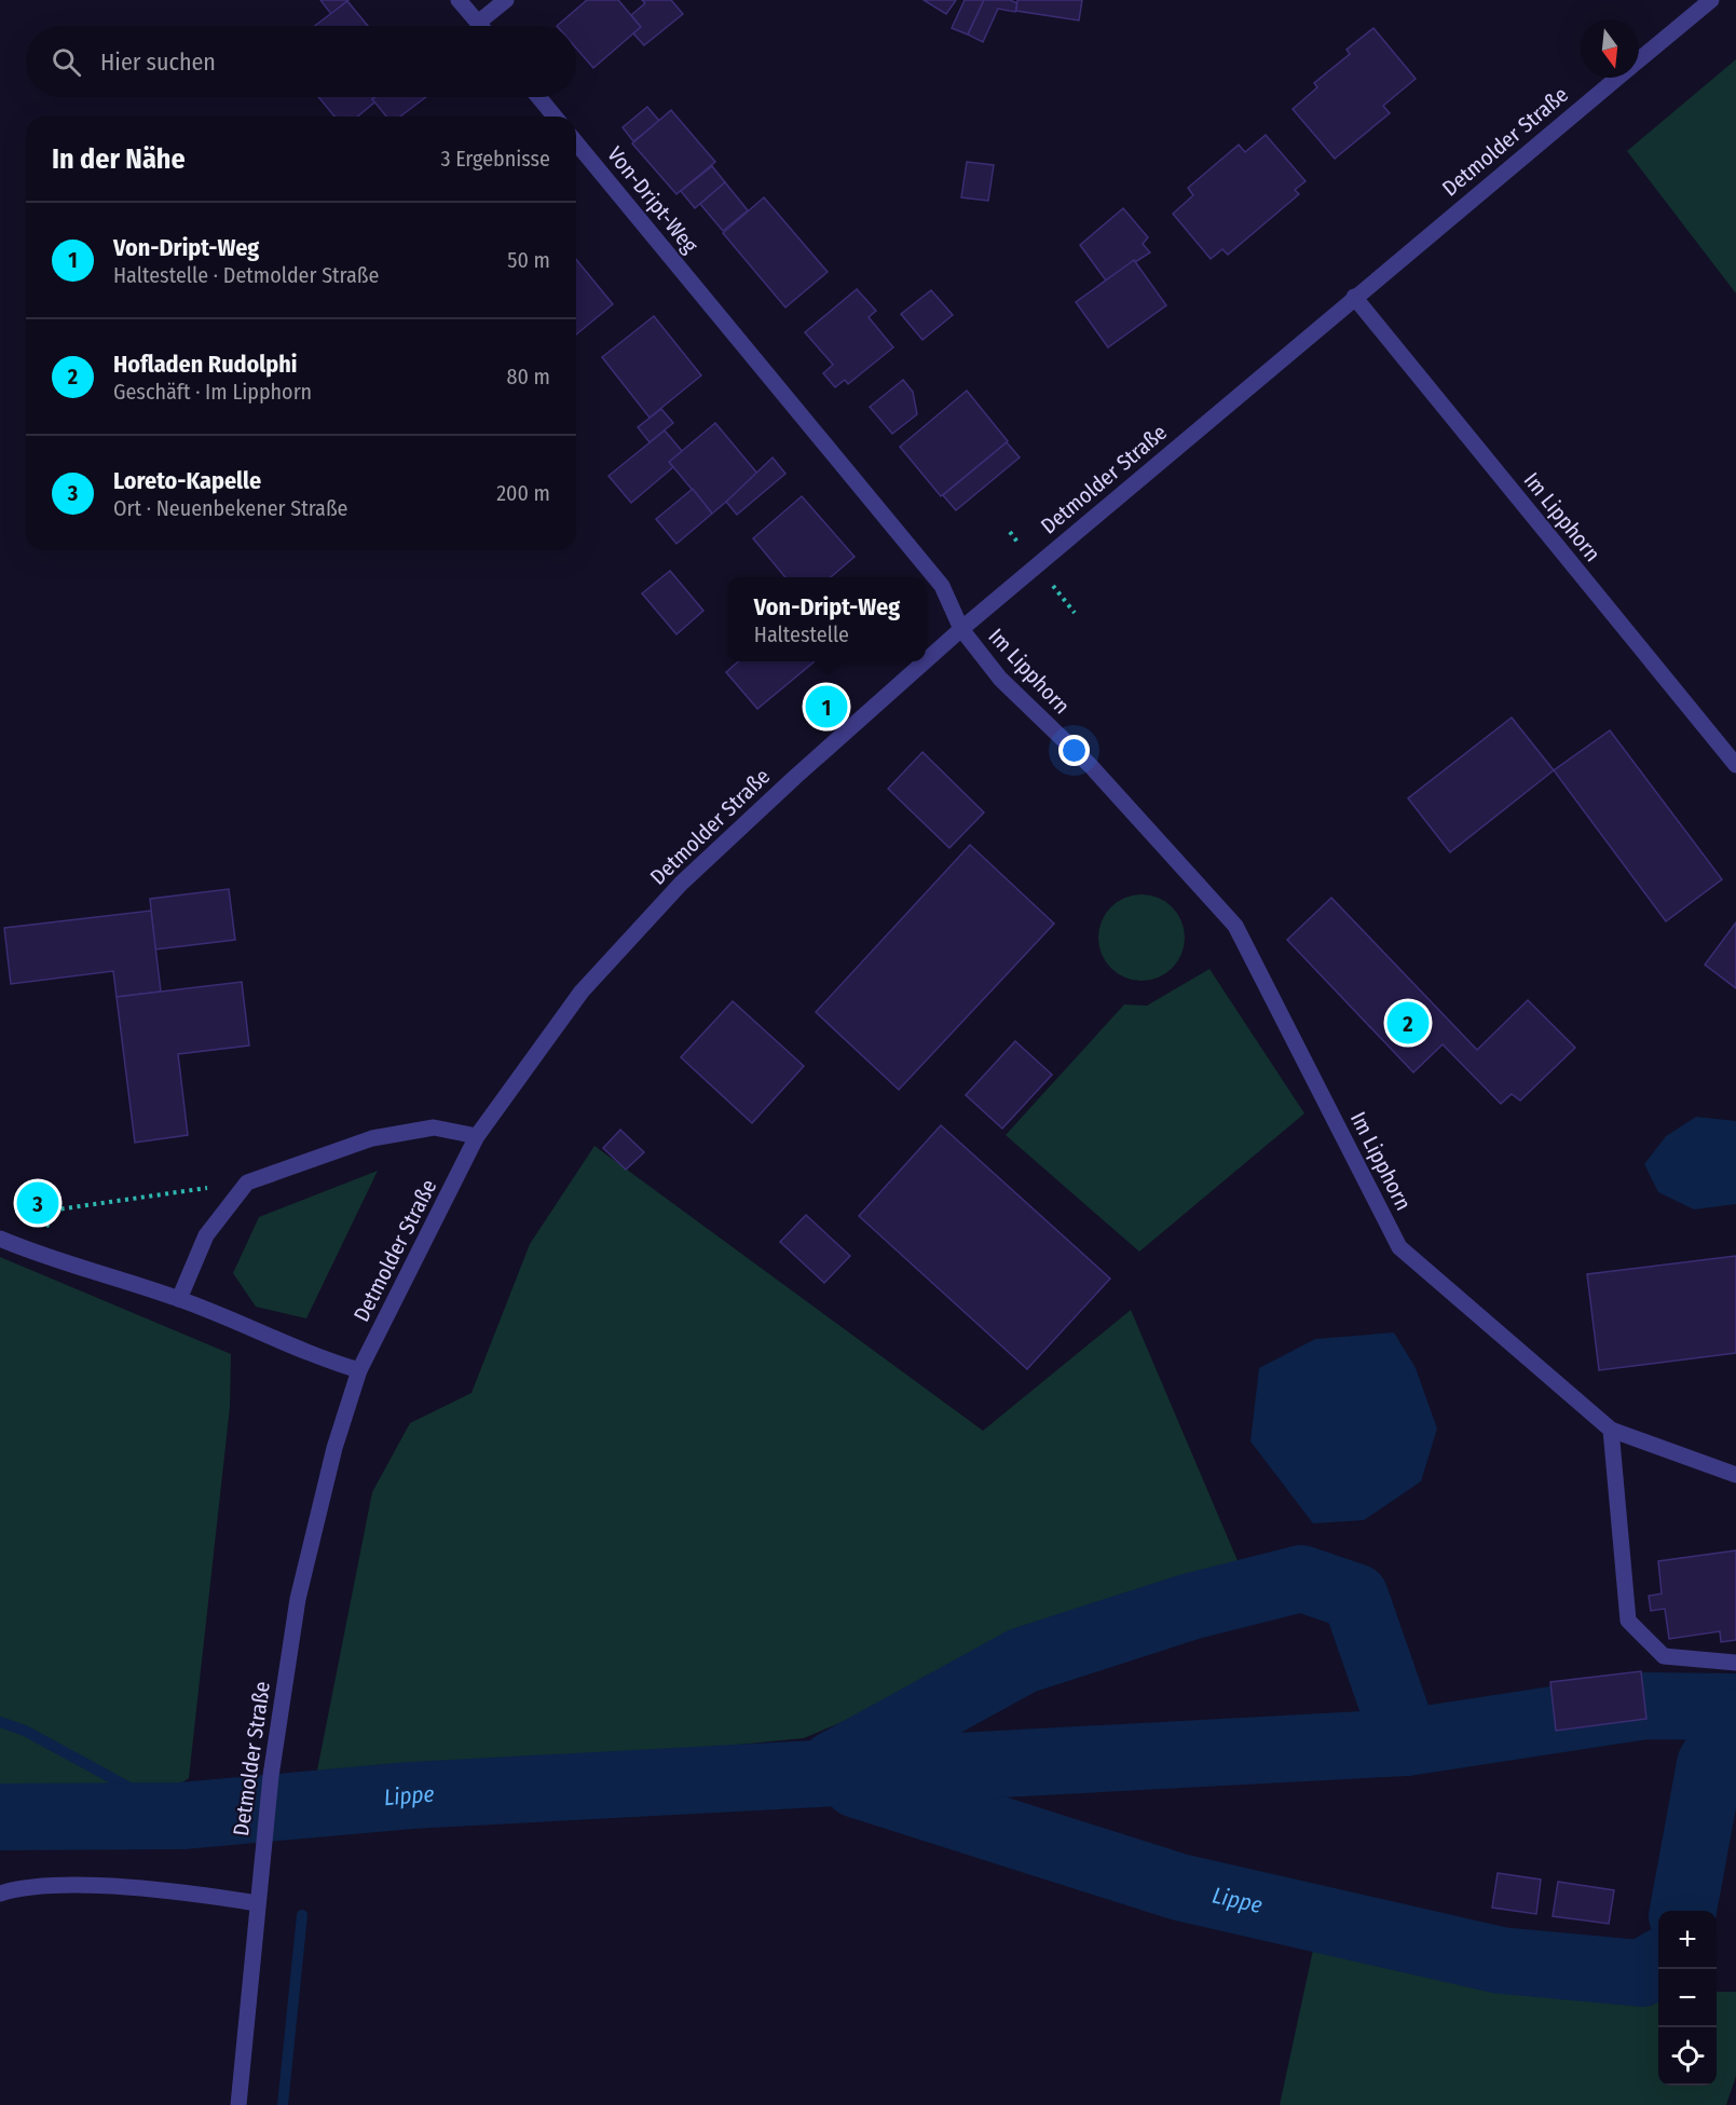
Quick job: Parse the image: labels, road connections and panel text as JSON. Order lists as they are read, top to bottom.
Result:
{
  "streets": {
    "street": ["Detmolder Straße", "Von-Dript-Weg", "Im Lipphorn"]
  },
  "crossings": [
    ["Detmolder Straße", "Von-Dript-Weg"],
    ["Detmolder Straße", "Im Lipphorn"],
    ["Von-Dript-Weg", "Im Lipphorn"]
  ],
  "water": ["Lippe"],
  "north": "bottom",
  "page": {
    "search": "Hier suchen",
    "heading": ["In der Nähe", "3 Ergebnisse"],
    "list": [
      {
        "mark": "1",
        "name": "Von-Dript-Weg",
        "note": "Haltestelle · Detmolder Straße",
        "value": "50 m"
      },
      {
        "mark": "2",
        "name": "Hofladen Rudolphi",
        "note": "Geschäft · Im Lipphorn",
        "value": "80 m"
      },
      {
        "mark": "3",
        "name": "Loreto-Kapelle",
        "note": "Ort · Neuenbekener Straße",
        "value": "200 m"
      }
    ],
    "popup": ["Von-Dript-Weg", "Haltestelle"],
    "pins": ["1", "2", "3"],
    "map_buttons": ["+", "−"]
  }
}
